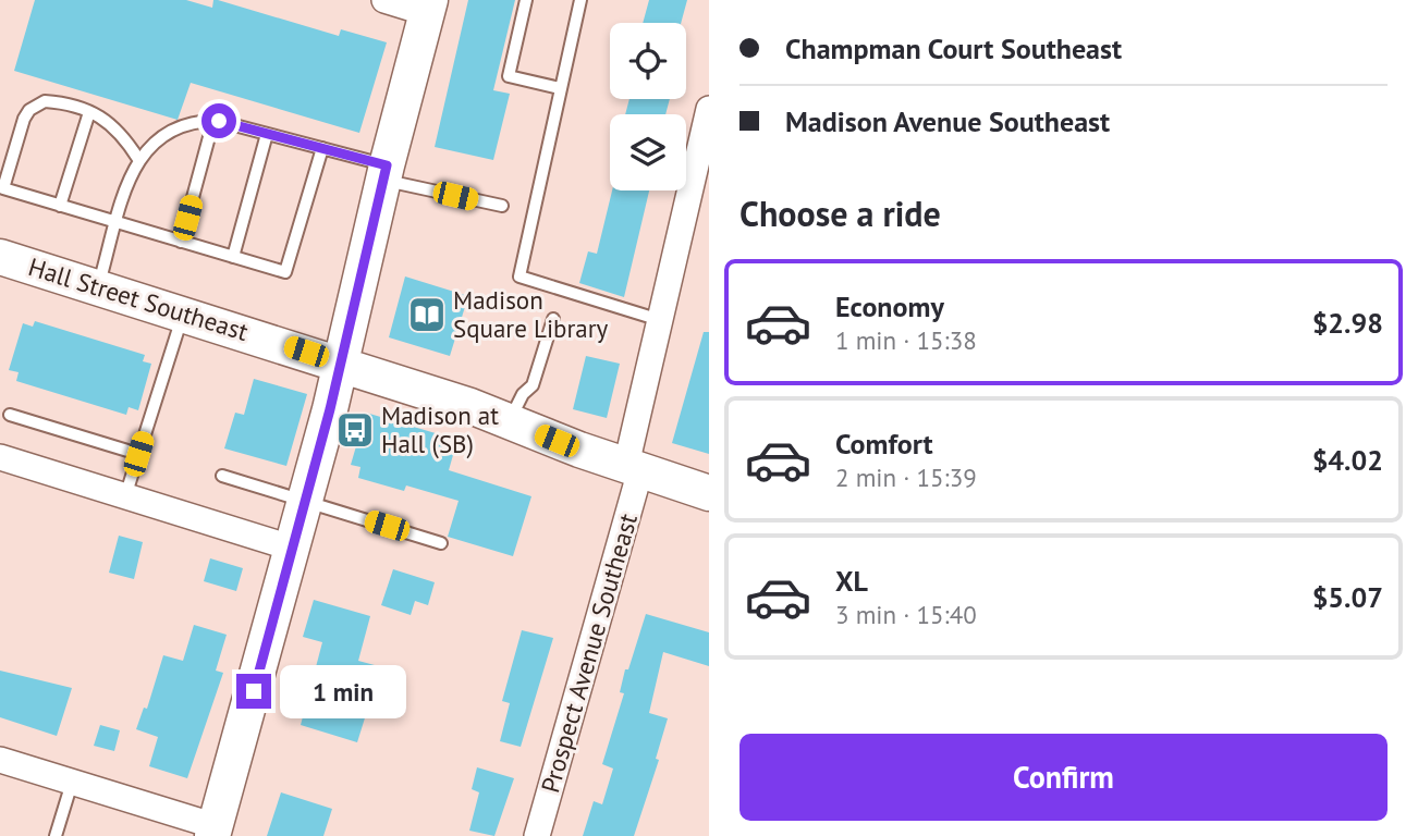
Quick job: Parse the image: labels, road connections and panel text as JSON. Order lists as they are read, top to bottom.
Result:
{
  "streets": {
    "street": ["Hall Street Southeast", "Prospect Avenue Southeast"]
  },
  "crossings": [
    ["Hall Street Southeast", "Prospect Avenue Southeast"]
  ],
  "places": {
    "library": ["Madison Square Library"],
    "bus stop": ["Madison at Hall (SB)"]
  },
  "page": {
    "banner": ["Champman Court Southeast", "Madison Avenue Southeast"],
    "heading": "Choose a ride",
    "list": [
      {
        "name": "Economy",
        "note": "1 min · 15:38",
        "value": "$2.98"
      },
      {
        "name": "Comfort",
        "note": "2 min · 15:39",
        "value": "$4.02"
      },
      {
        "name": "XL",
        "note": "3 min · 15:40",
        "value": "$5.07"
      }
    ],
    "bubble": "1 min",
    "buttons": "Confirm"
  }
}
